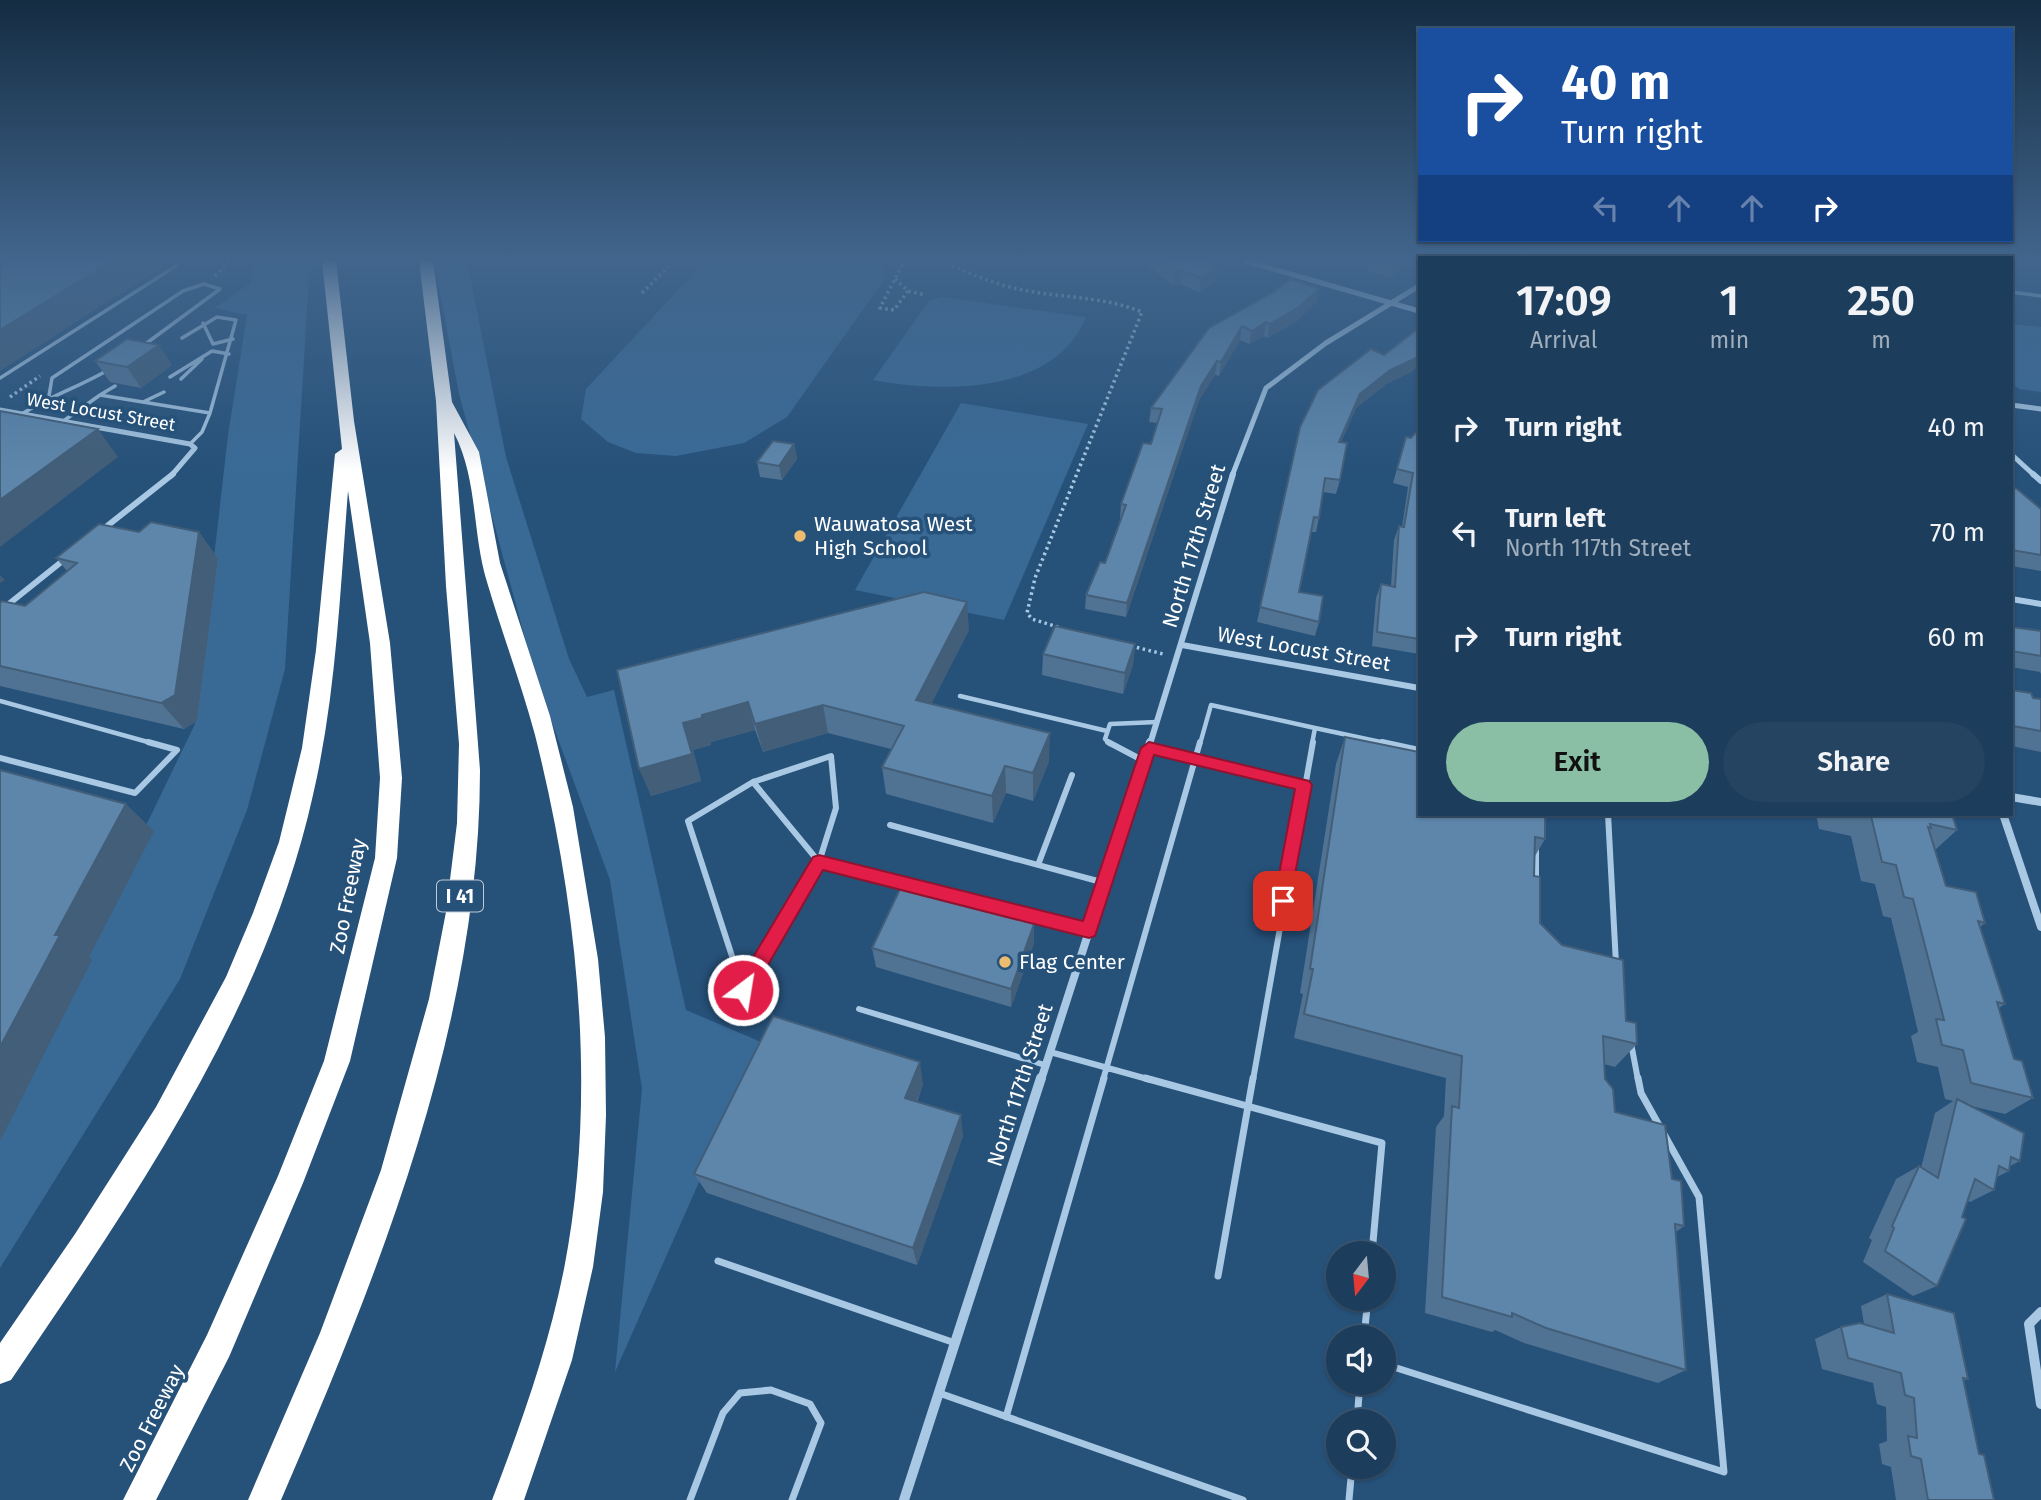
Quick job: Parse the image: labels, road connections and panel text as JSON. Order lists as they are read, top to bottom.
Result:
{
  "streets": {
    "highway": ["Zoo Freeway", "I 41"],
    "street": ["West Locust Street", "North 117th Street"]
  },
  "crossings": [
    ["West Locust Street", "North 117th Street"]
  ],
  "places": ["Wauwatosa West High School", "Flag Center"],
  "north": "bottom",
  "page": {
    "turn": ["40 m", "Turn right"],
    "eta": [
      "17:09",
      "Arrival",
      "1",
      "min",
      "250",
      "m"
    ],
    "list": [
      {
        "name": "Turn right",
        "value": "40 m"
      },
      {
        "name": "Turn left",
        "note": "North 117th Street",
        "value": "70 m"
      },
      {
        "name": "Turn right",
        "value": "60 m"
      }
    ],
    "buttons": ["Exit", "Share"]
  }
}
